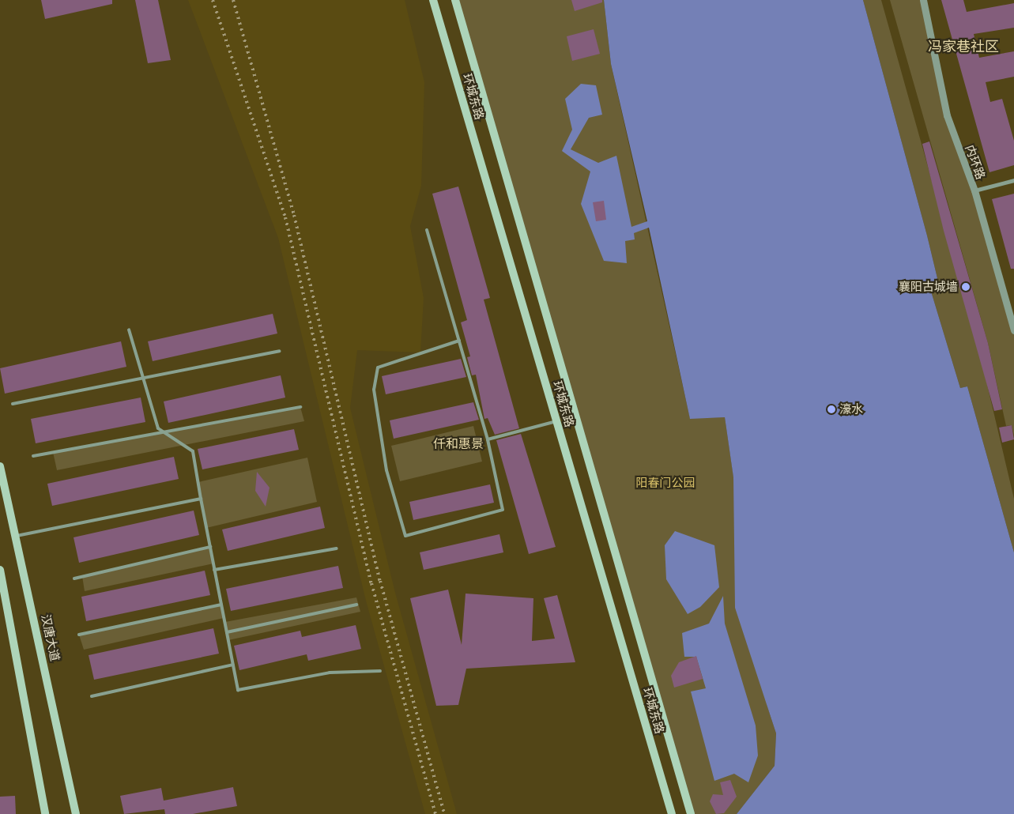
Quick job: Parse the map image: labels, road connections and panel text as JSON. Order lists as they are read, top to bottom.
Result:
{
  "streets": {
    "main road": ["环城东路", "汉唐大道"],
    "street": ["内环路"]
  },
  "districts": ["冯家巷社区", "仟和惠景"],
  "parks": ["阳春门公园"],
  "places": ["襄阳古城墙", "濠水"]
}
